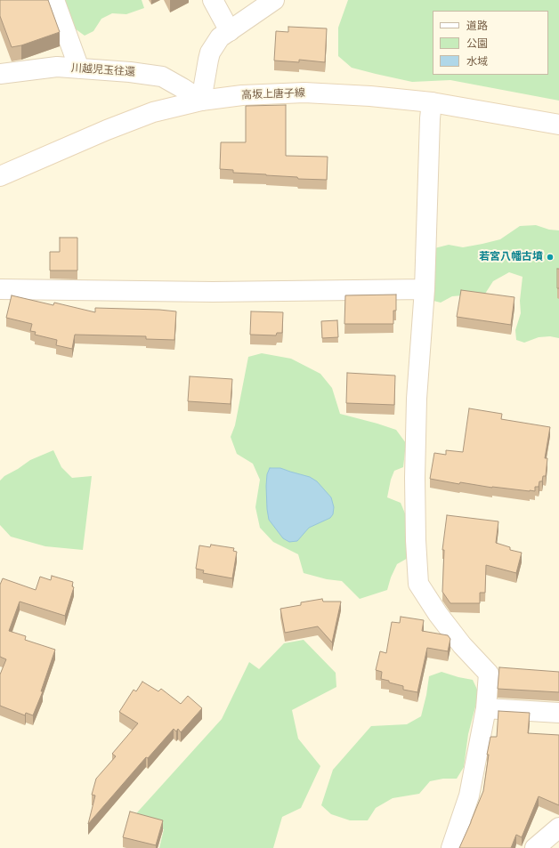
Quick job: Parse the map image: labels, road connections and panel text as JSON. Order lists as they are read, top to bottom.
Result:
{
  "streets": {
    "street": ["川越児玉往還", "高坂上唐子線"]
  },
  "crossings": [
    ["川越児玉往還", "高坂上唐子線"]
  ],
  "places": ["若宮八幡古墳"],
  "legend": ["道路", "公園", "水域"]
}
